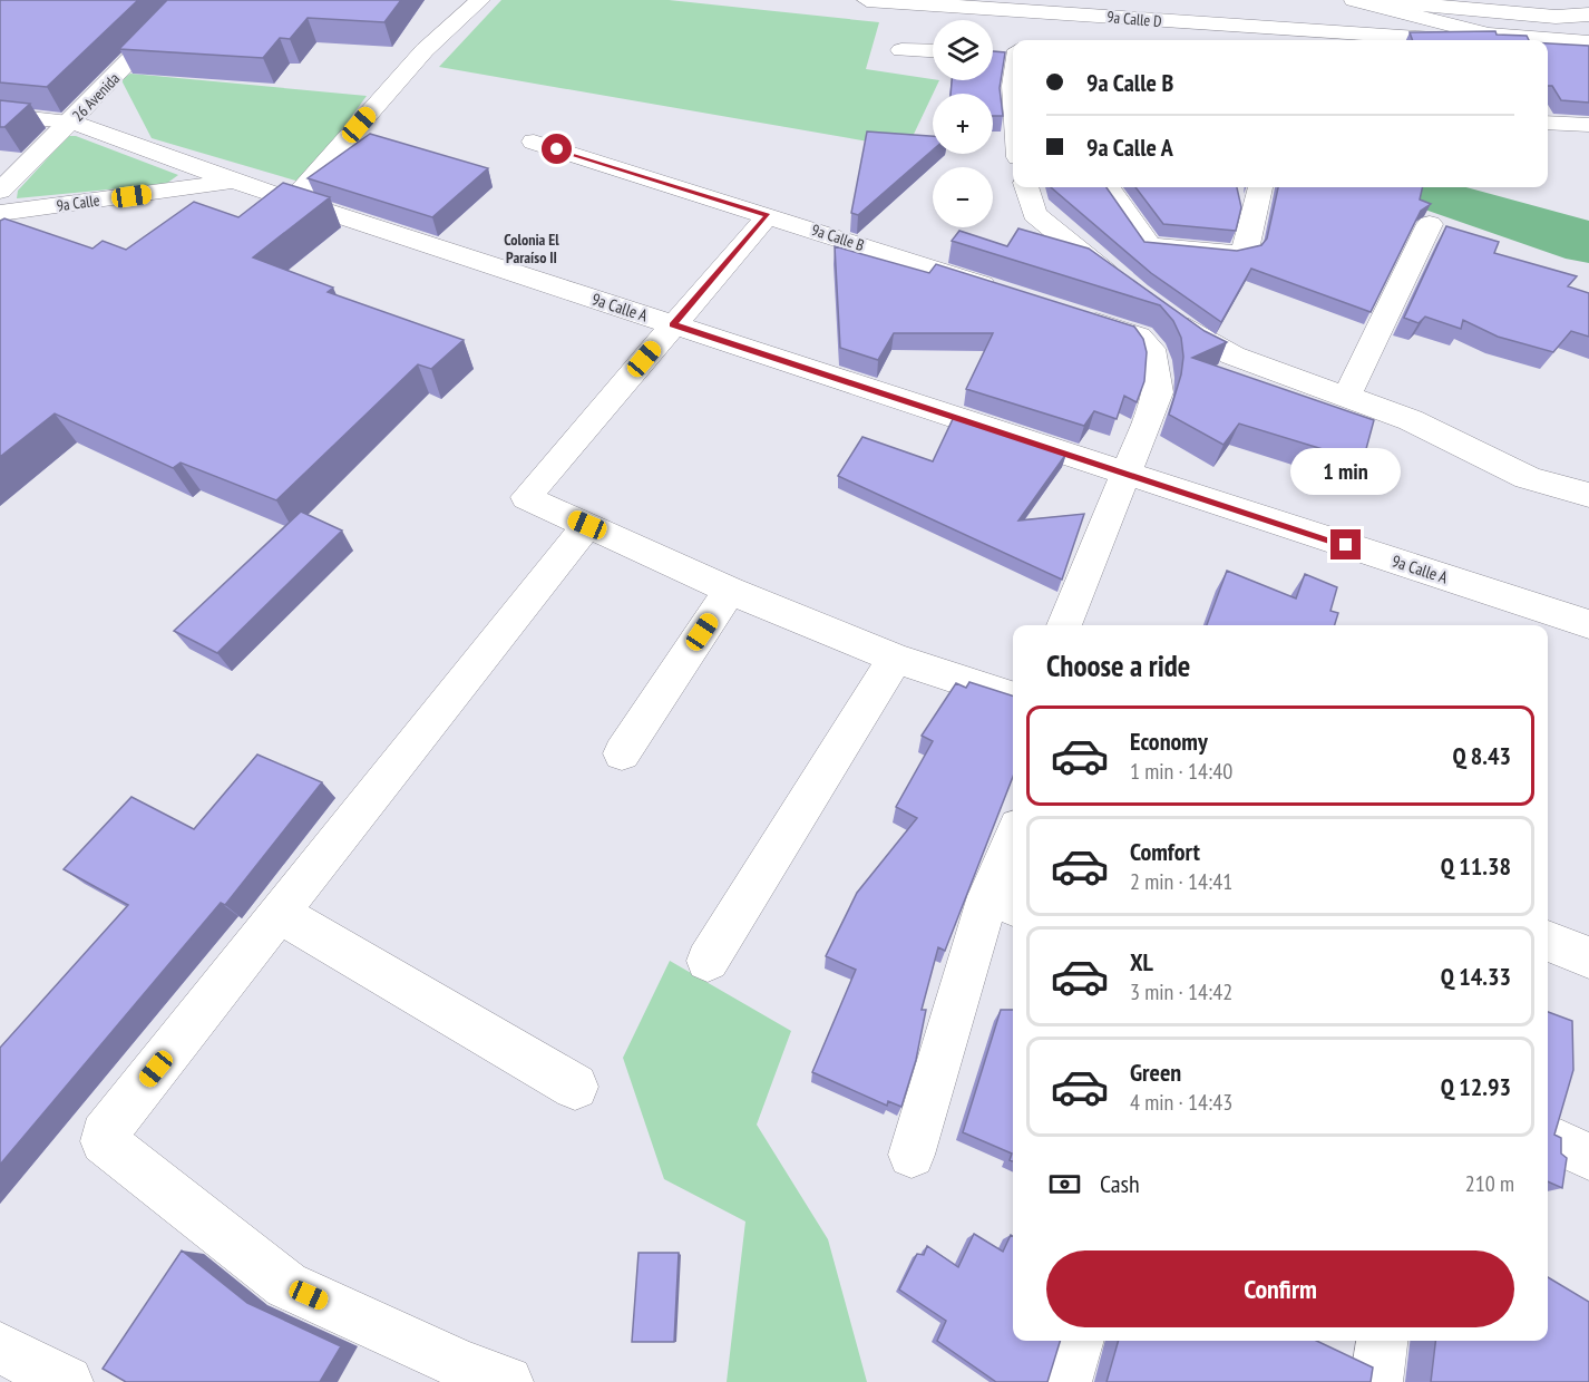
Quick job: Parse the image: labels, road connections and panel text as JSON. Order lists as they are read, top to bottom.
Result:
{
  "streets": {
    "street": [
      "9a Calle D",
      "26 Avenida",
      "9a Calle",
      "9a Calle B",
      "9a Calle A"
    ]
  },
  "crossings": [
    ["26 Avenida", "9a Calle A"],
    ["9a Calle", "9a Calle A"]
  ],
  "districts": ["Colonia El Paraíso II"],
  "page": {
    "map_buttons": ["+", "−"],
    "banner": ["9a Calle B", "9a Calle A"],
    "bubble": "1 min",
    "heading": "Choose a ride",
    "list": [
      {
        "name": "Economy",
        "note": "1 min · 14:40",
        "value": "Q 8.43"
      },
      {
        "name": "Comfort",
        "note": "2 min · 14:41",
        "value": "Q 11.38"
      },
      {
        "name": "XL",
        "note": "3 min · 14:42",
        "value": "Q 14.33"
      },
      {
        "name": "Green",
        "note": "4 min · 14:43",
        "value": "Q 12.93"
      }
    ],
    "pay": ["Cash", "210 m"],
    "buttons": "Confirm"
  }
}
